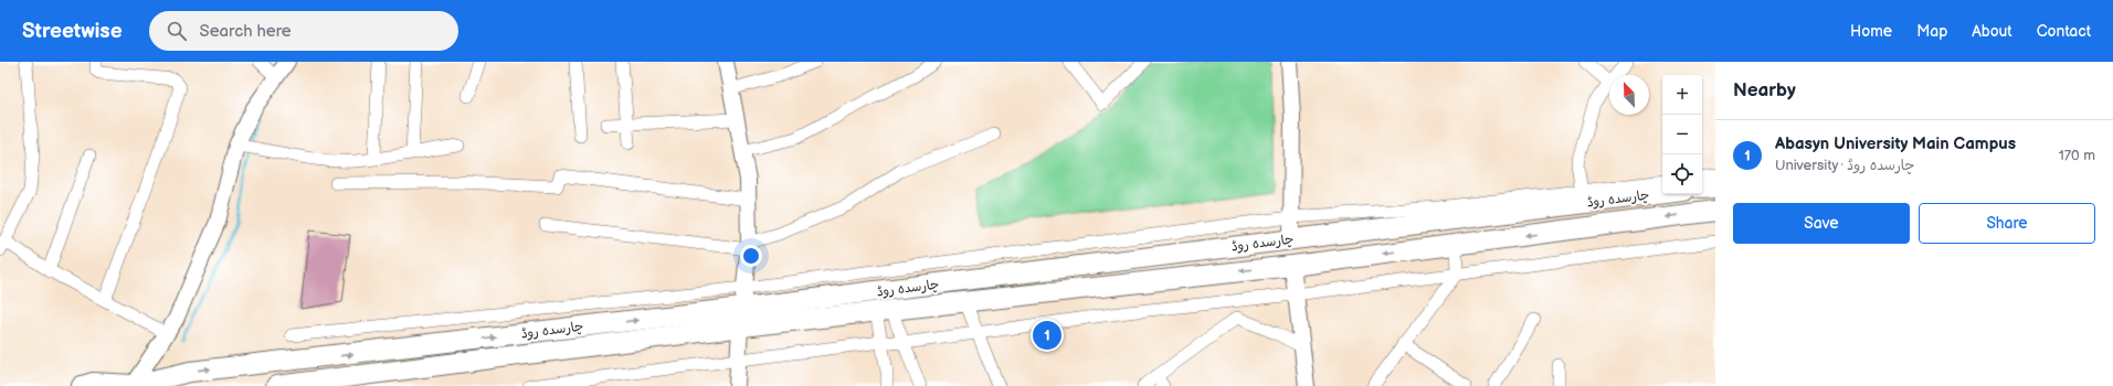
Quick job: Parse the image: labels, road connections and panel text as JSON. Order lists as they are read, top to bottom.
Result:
{
  "streets": {
    "highway": ["چارسدہ روڈ"]
  },
  "north": "top left",
  "page": {
    "header": "Streetwise",
    "search": "Search here",
    "nav": [
      "Home",
      "Map",
      "About",
      "Contact"
    ],
    "heading": "Nearby",
    "map_buttons": ["+", "−"],
    "list": [
      {
        "mark": "1",
        "name": "Abasyn University Main Campus",
        "note": "University · چارسدہ روڈ",
        "value": "170 m"
      }
    ],
    "buttons": ["Save", "Share"],
    "pins": "1"
  }
}
